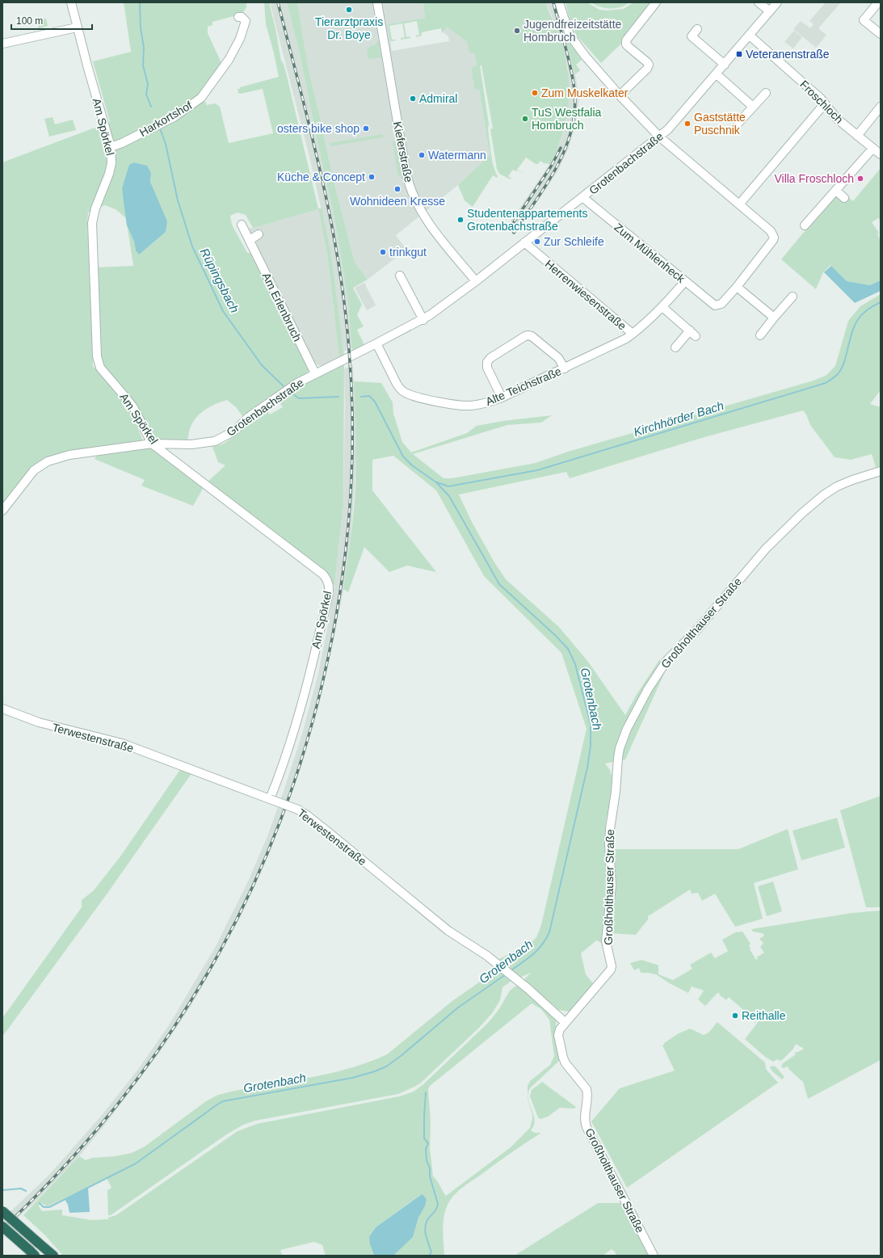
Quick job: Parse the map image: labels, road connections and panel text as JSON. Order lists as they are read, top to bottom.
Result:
{
  "streets": {
    "street": [
      "Froschloch",
      "Harkortshof",
      "Am Spörkel",
      "Kieferstraße",
      "Grotenbachstraße",
      "Zum Mühlenheck",
      "Herrenwiesenstraße",
      "Am Erlenbruch",
      "Alte Teichstraße",
      "Großholthauser Straße",
      "Terwestenstraße"
    ]
  },
  "crossings": [
    ["Froschloch", "Grotenbachstraße"],
    ["Harkortshof", "Am Spörkel"],
    ["Am Spörkel", "Grotenbachstraße"],
    ["Am Spörkel", "Terwestenstraße"],
    ["Kieferstraße", "Grotenbachstraße"],
    ["Grotenbachstraße", "Zum Mühlenheck"],
    ["Grotenbachstraße", "Herrenwiesenstraße"],
    ["Grotenbachstraße", "Am Erlenbruch"],
    ["Grotenbachstraße", "Alte Teichstraße"],
    ["Zum Mühlenheck", "Alte Teichstraße"],
    ["Herrenwiesenstraße", "Alte Teichstraße"],
    ["Großholthauser Straße", "Terwestenstraße"]
  ],
  "water": ["Rüpingsbach", "Kirchhörder Bach", "Grotenbach"],
  "places": {
    "other": [
      "Tierarztpraxis Dr. Boye",
      "Jugendfreizeitstätte Hombruch",
      "Zum Muskelkater",
      "Admiral",
      "TuS Westfalia Hombruch",
      "Gaststätte Puschnik",
      "osters bike shop",
      "Watermann",
      "Küche & Concept",
      "Villa Froschloch",
      "Wohnideen Kresse",
      "Studentenappartements Grotenbachstraße",
      "Zur Schleife",
      "trinkgut",
      "Reithalle"
    ],
    "transit": ["Veteranenstraße"]
  },
  "scale_bar": "100 m"
}
